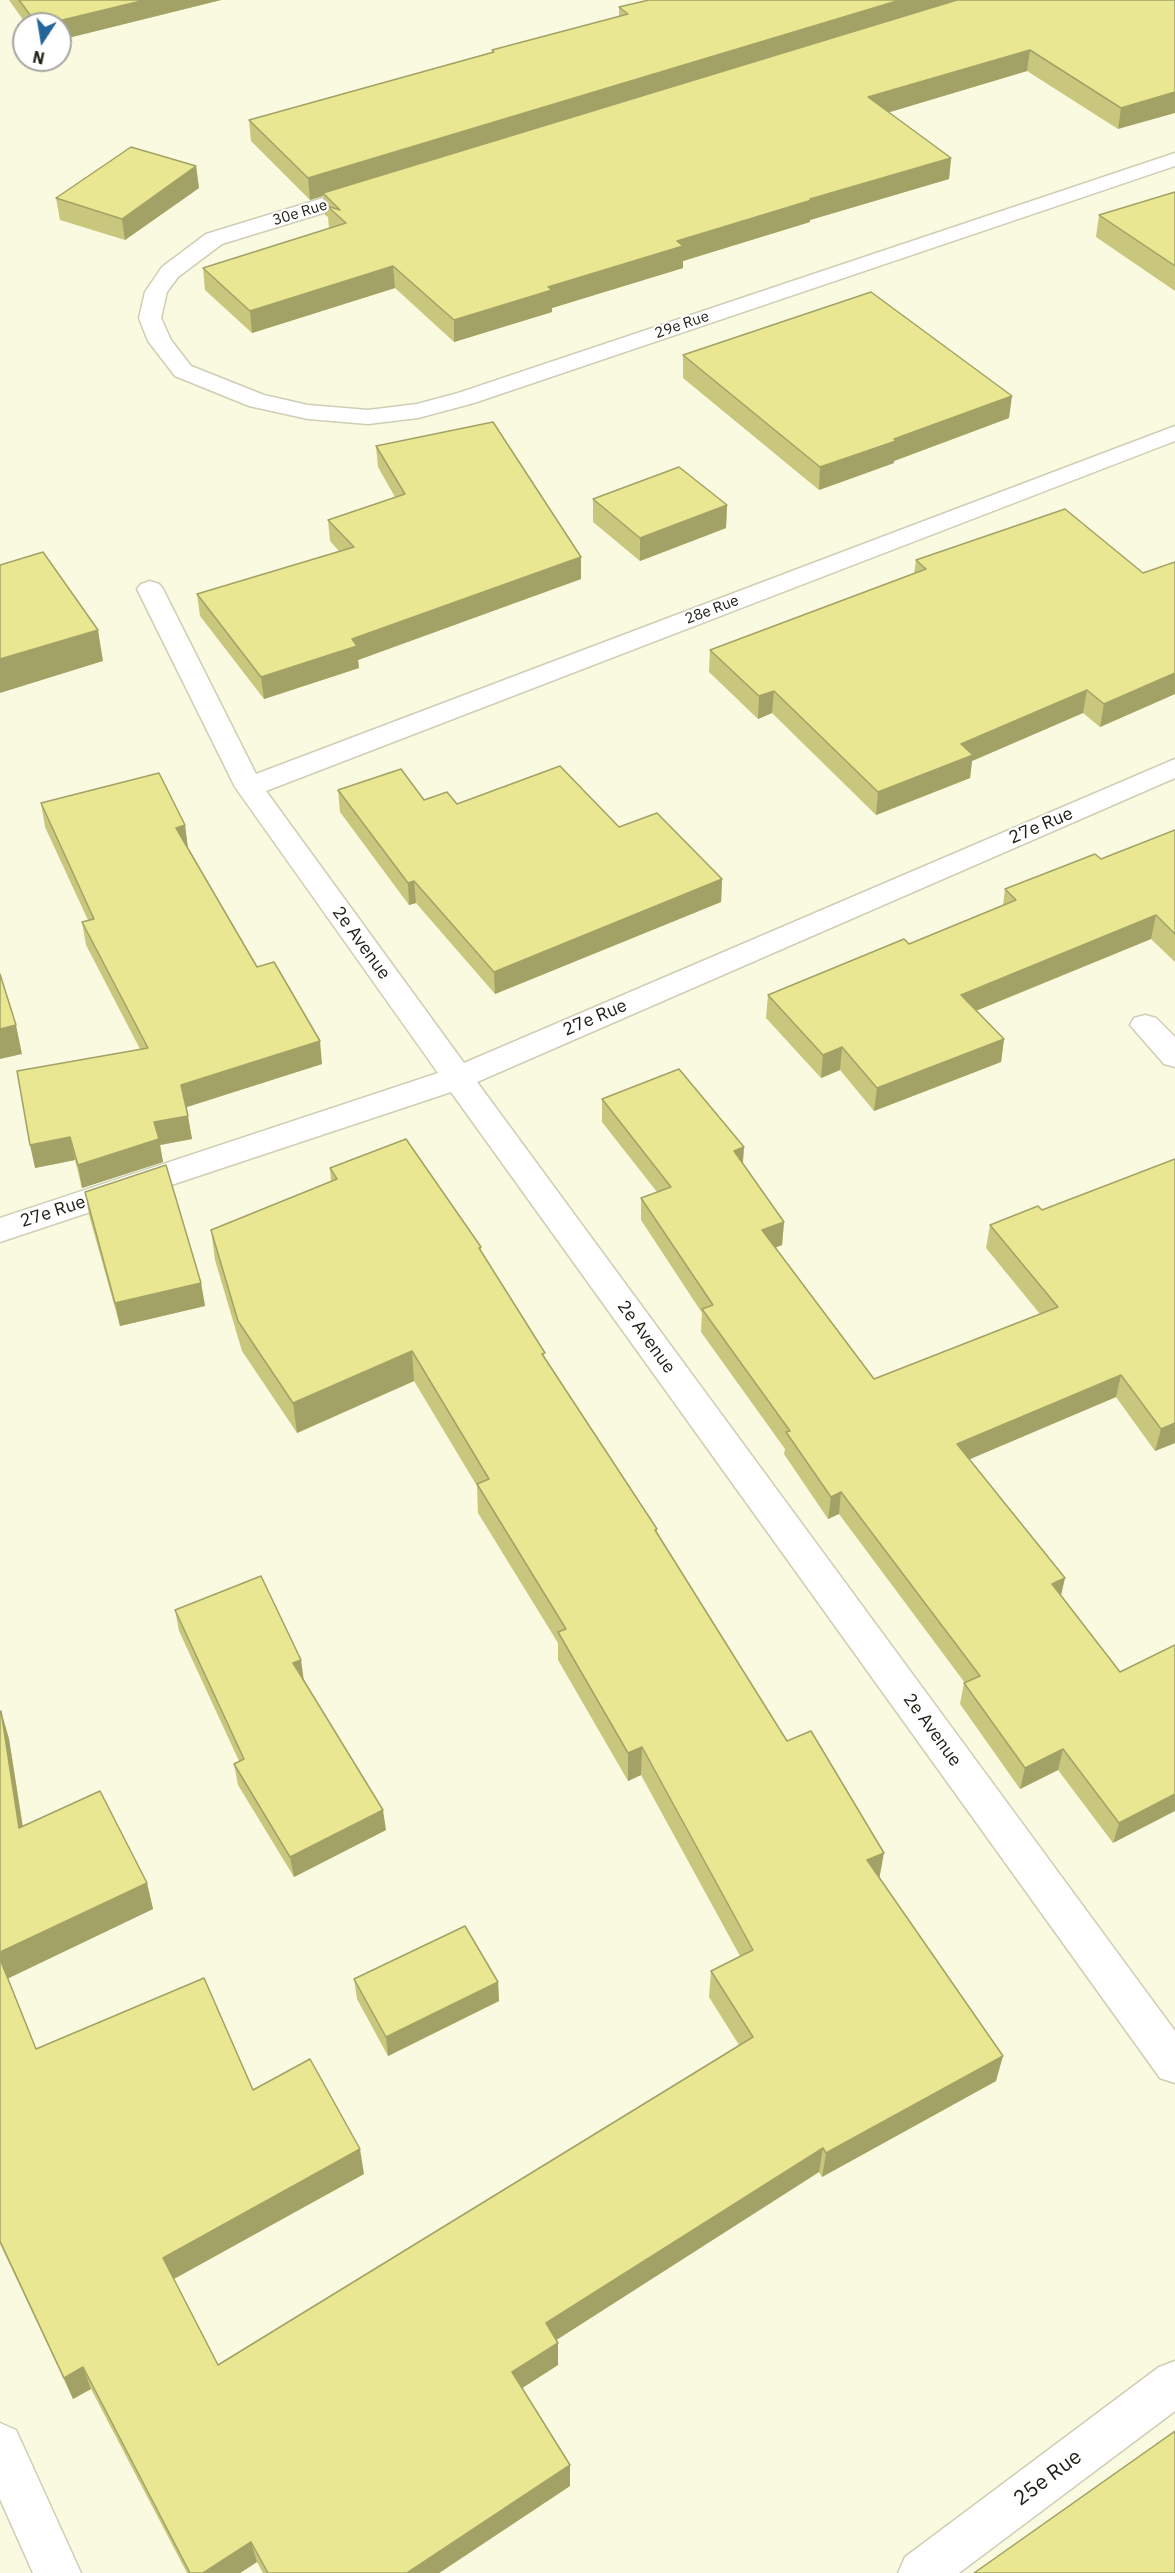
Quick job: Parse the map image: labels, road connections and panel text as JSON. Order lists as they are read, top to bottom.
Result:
{
  "streets": {
    "street": [
      "30e Rue",
      "29e Rue",
      "28e Rue",
      "27e Rue",
      "2e Avenue",
      "25e Rue"
    ]
  },
  "crossings": [
    ["30e Rue", "29e Rue"],
    ["28e Rue", "2e Avenue"],
    ["27e Rue", "2e Avenue"]
  ],
  "north": "bottom"
}
